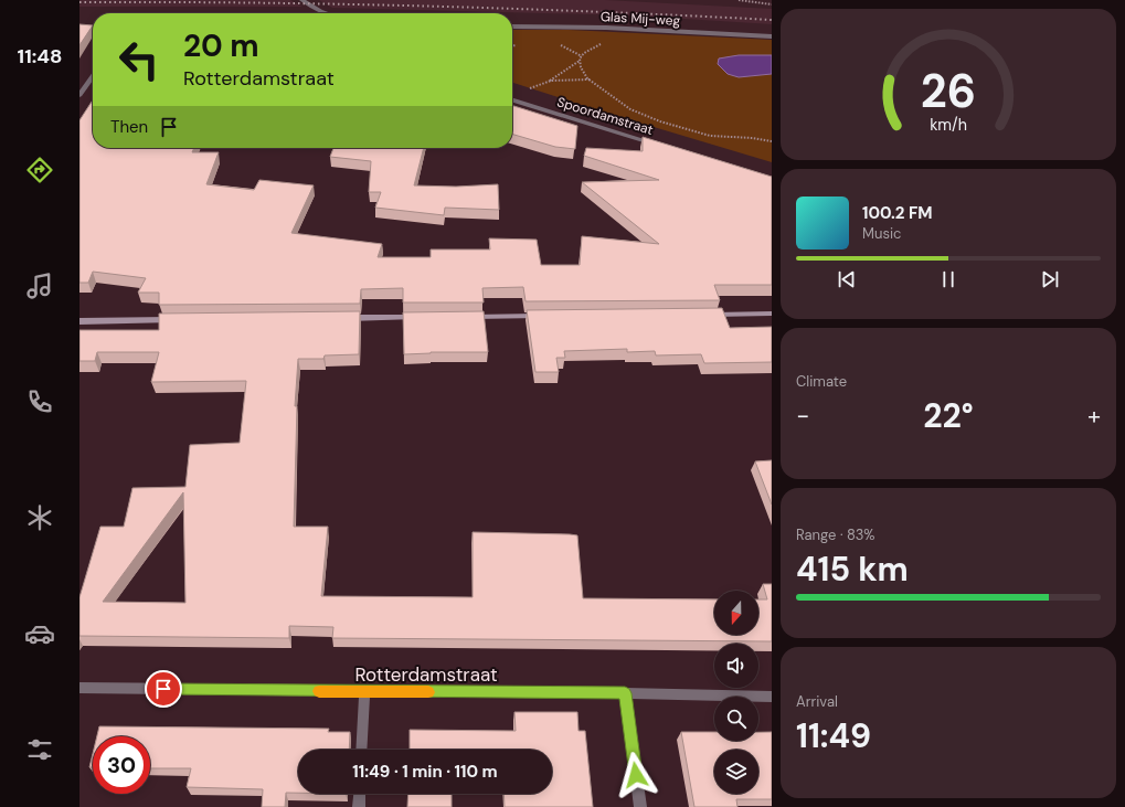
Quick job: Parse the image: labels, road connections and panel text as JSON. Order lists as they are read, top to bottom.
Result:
{
  "streets": {
    "street": ["Glas Mij-weg", "Spoordamstraat", "Rotterdamstraat"]
  },
  "north": "bottom",
  "page": {
    "tabs": "11:48",
    "turn": ["20 m", "Rotterdamstraat"],
    "then": "Then",
    "song": ["100.2 FM", "Music"],
    "tile": [
      "Climate",
      ["Range · 83%", "415 km"],
      ["Arrival", "11:49"]
    ],
    "heat": ["−", "22°", "+"],
    "limit": "30",
    "trip": "11:49 · 1 min · 110 m",
    "gauge": ["26", "km/h"]
  }
}
